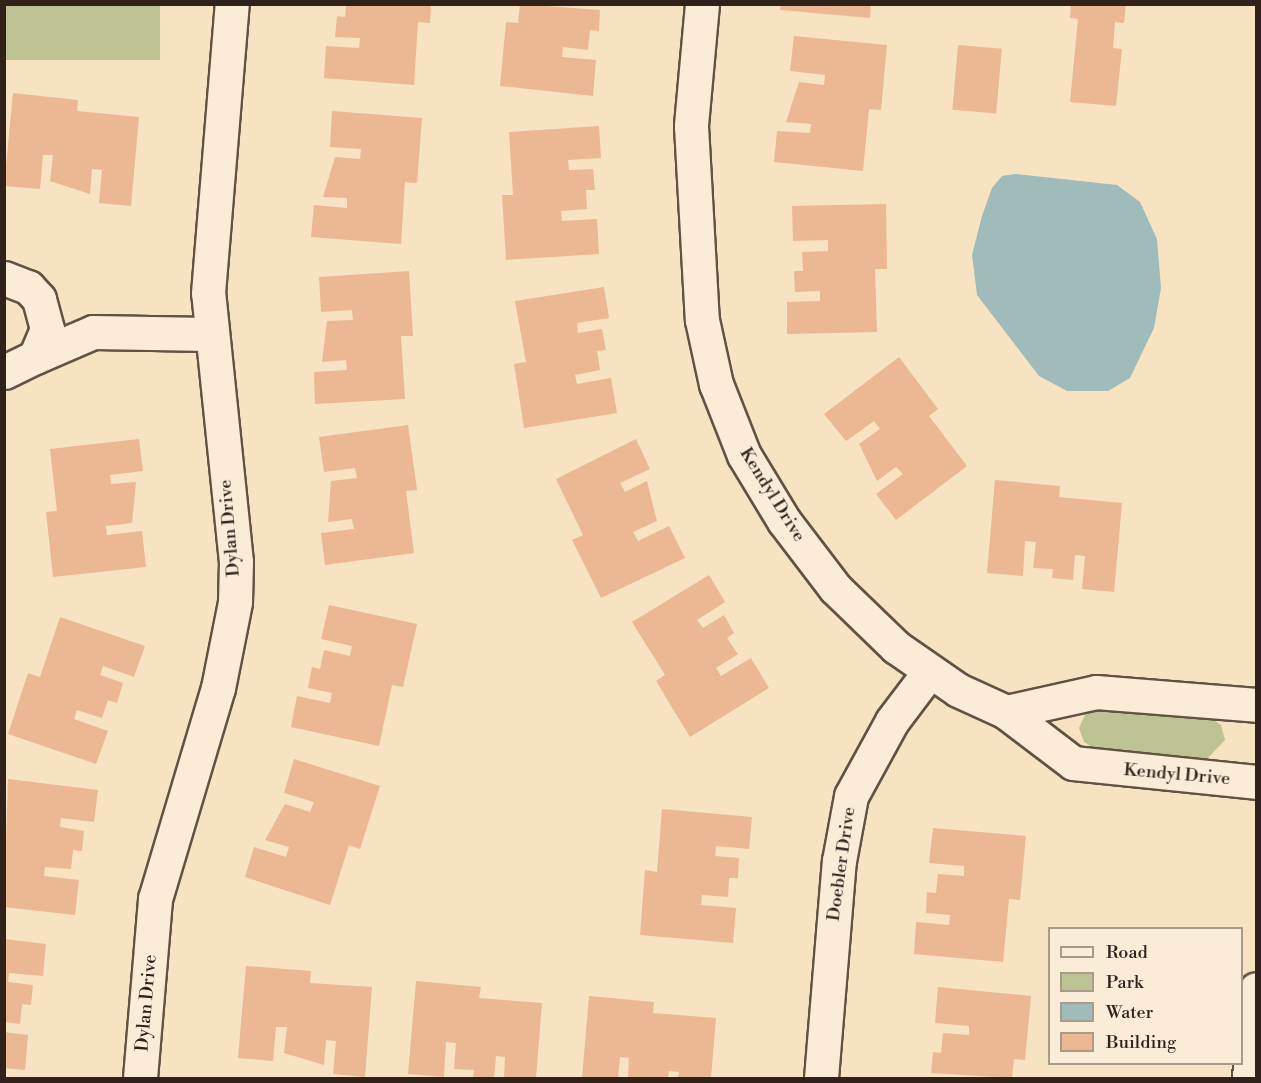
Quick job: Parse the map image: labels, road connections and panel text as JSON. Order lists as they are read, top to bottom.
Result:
{
  "streets": {
    "street": ["Kendyl Drive", "Dylan Drive", "Doebler Drive"]
  },
  "crossings": [
    ["Kendyl Drive", "Doebler Drive"]
  ],
  "legend": [
    "Road",
    "Park",
    "Water",
    "Building"
  ]
}
